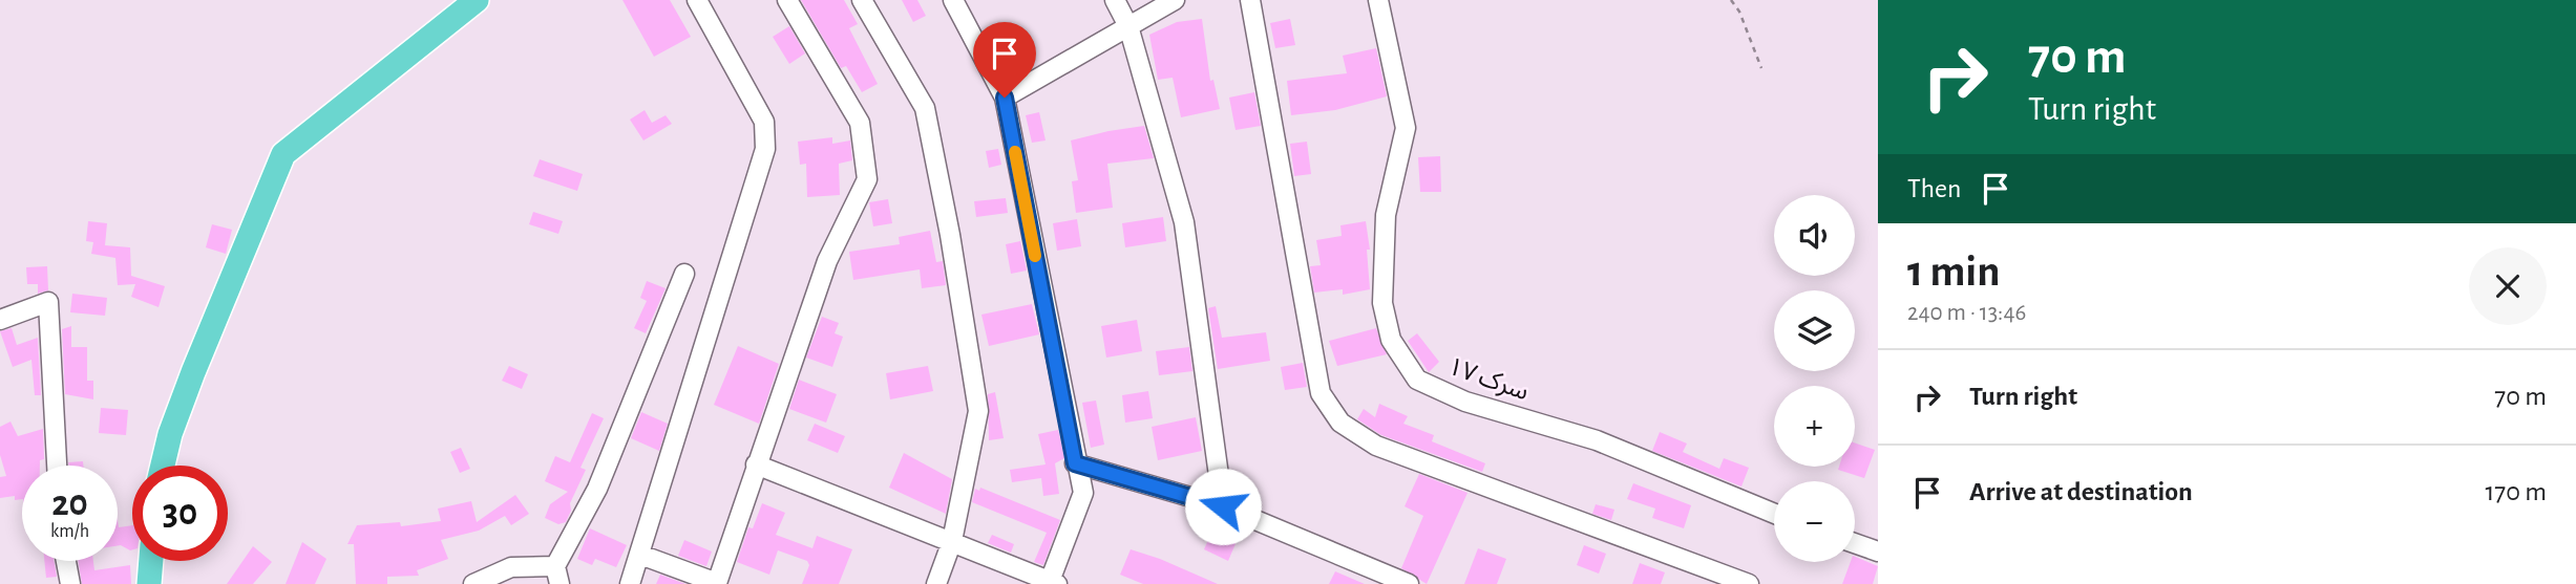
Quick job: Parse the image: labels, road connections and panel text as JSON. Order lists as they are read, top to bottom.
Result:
{
  "streets": {
    "street": ["سرک ۱۷"]
  },
  "page": {
    "turn": ["70 m", "Turn right"],
    "then": "Then",
    "map_buttons": ["+", "−"],
    "heading": ["1 min", "240 m · 13:46"],
    "list": [
      {
        "name": "Turn right",
        "value": "70 m"
      },
      {
        "name": "Arrive at destination",
        "value": "170 m"
      }
    ],
    "speed": "20 km/h",
    "limit": "30"
  }
}
